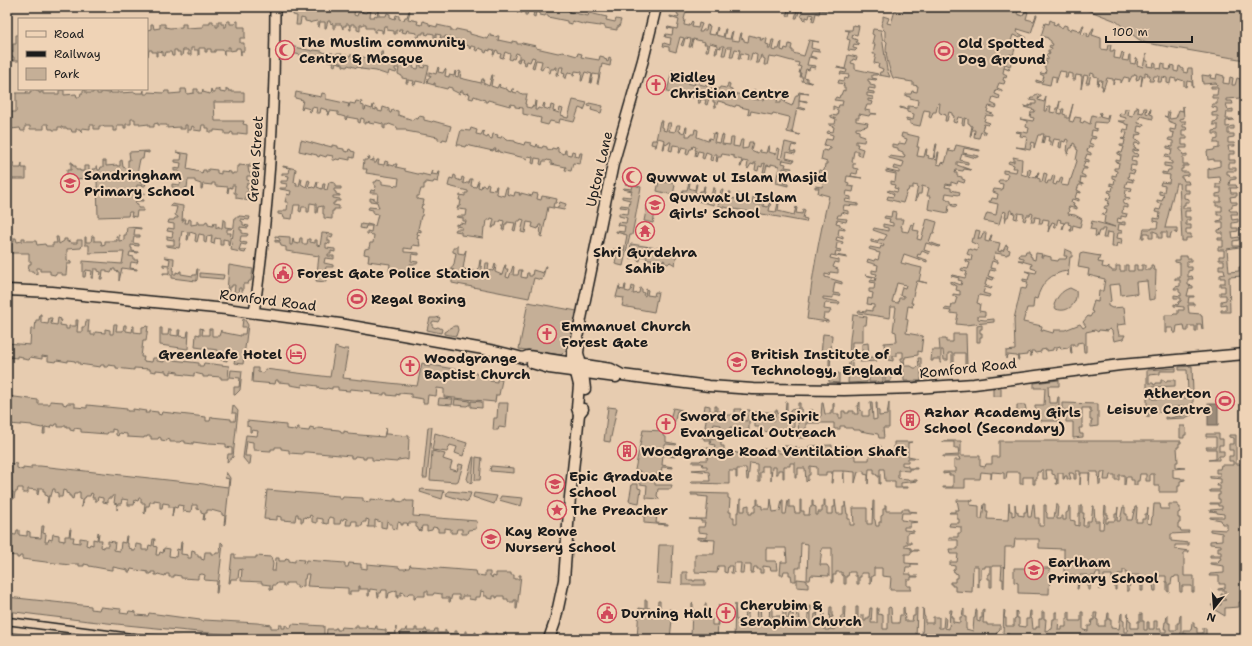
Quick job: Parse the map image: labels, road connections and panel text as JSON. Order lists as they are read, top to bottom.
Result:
{
  "streets": {
    "main road": ["Green Street", "Upton Lane", "Romford Road"]
  },
  "crossings": [
    ["Green Street", "Romford Road"],
    ["Upton Lane", "Romford Road"]
  ],
  "places": {
    "mosque": ["The Muslim community Centre & Mosque", "Quwwat ul Islam Masjid"],
    "sports": ["Old Spotted Dog Ground", "Regal Boxing", "Atherton Leisure Centre"],
    "church": [
      "Ridley Christian Centre",
      "Emmanuel Church Forest Gate",
      "Woodgrange Baptist Church",
      "Sword of the Spirit Evangelical Outreach",
      "Cherubim & Seraphim Church"
    ],
    "school or university": [
      "Sandringham Primary School",
      "Quwwat Ul Islam Girls' School",
      "British Institute of Technology, England",
      "Epic Graduate School",
      "Kay Rowe Nursery School",
      "Earlham Primary School"
    ],
    "temple": ["Shri Gurdehra Sahib"],
    "public building": ["Forest Gate Police Station", "Durning Hall"],
    "hotel": ["Greenleafe Hotel"],
    "building": ["Azhar Academy Girls School (Secondary)", "Woodgrange Road Ventilation Shaft"],
    "place": ["The Preacher"]
  },
  "legend": ["Road", "Railway", "Park"],
  "scale_bar": "100 m",
  "north": "bottom"
}
